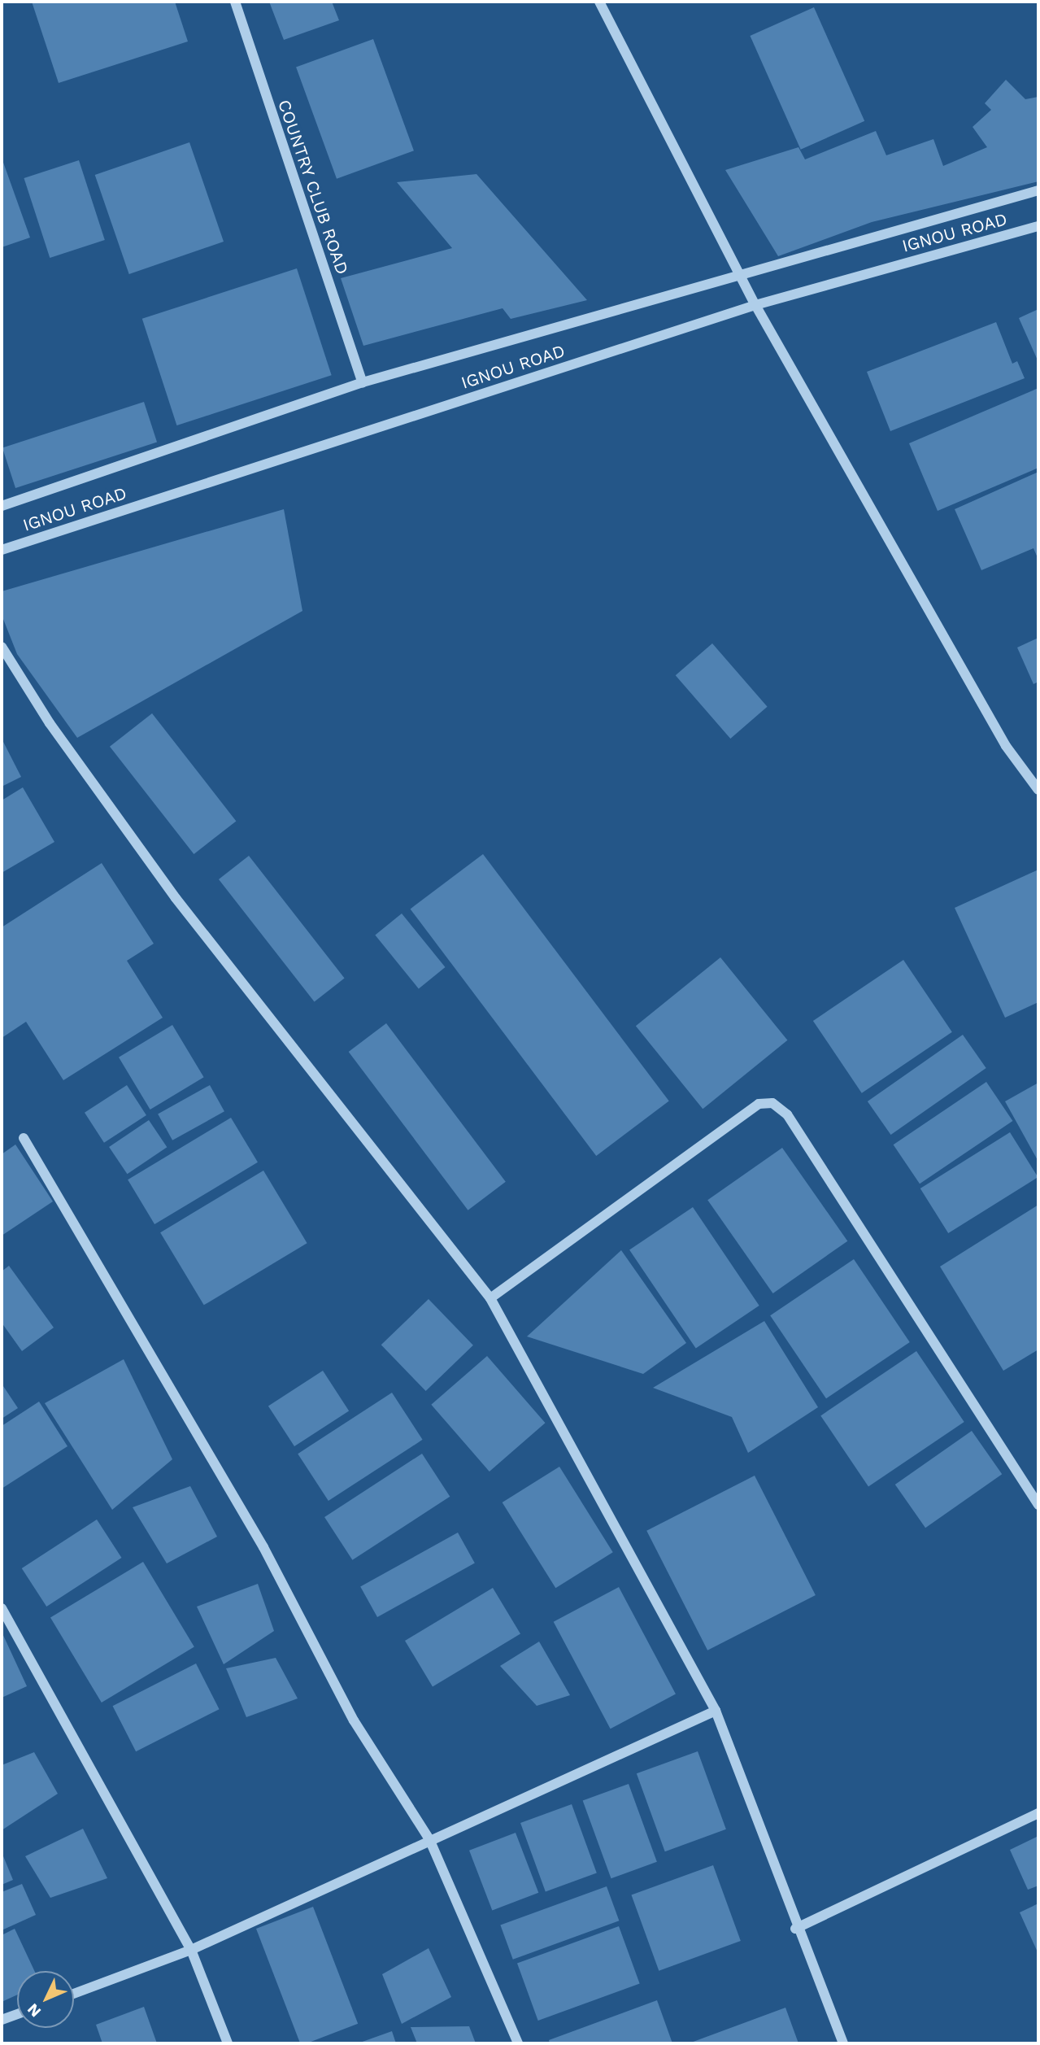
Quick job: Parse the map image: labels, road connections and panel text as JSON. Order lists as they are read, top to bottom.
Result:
{
  "streets": {
    "street": ["COUNTRY CLUB ROAD", "IGNOU ROAD"]
  },
  "crossings": [
    ["COUNTRY CLUB ROAD", "IGNOU ROAD"]
  ],
  "north": "bottom left"
}
